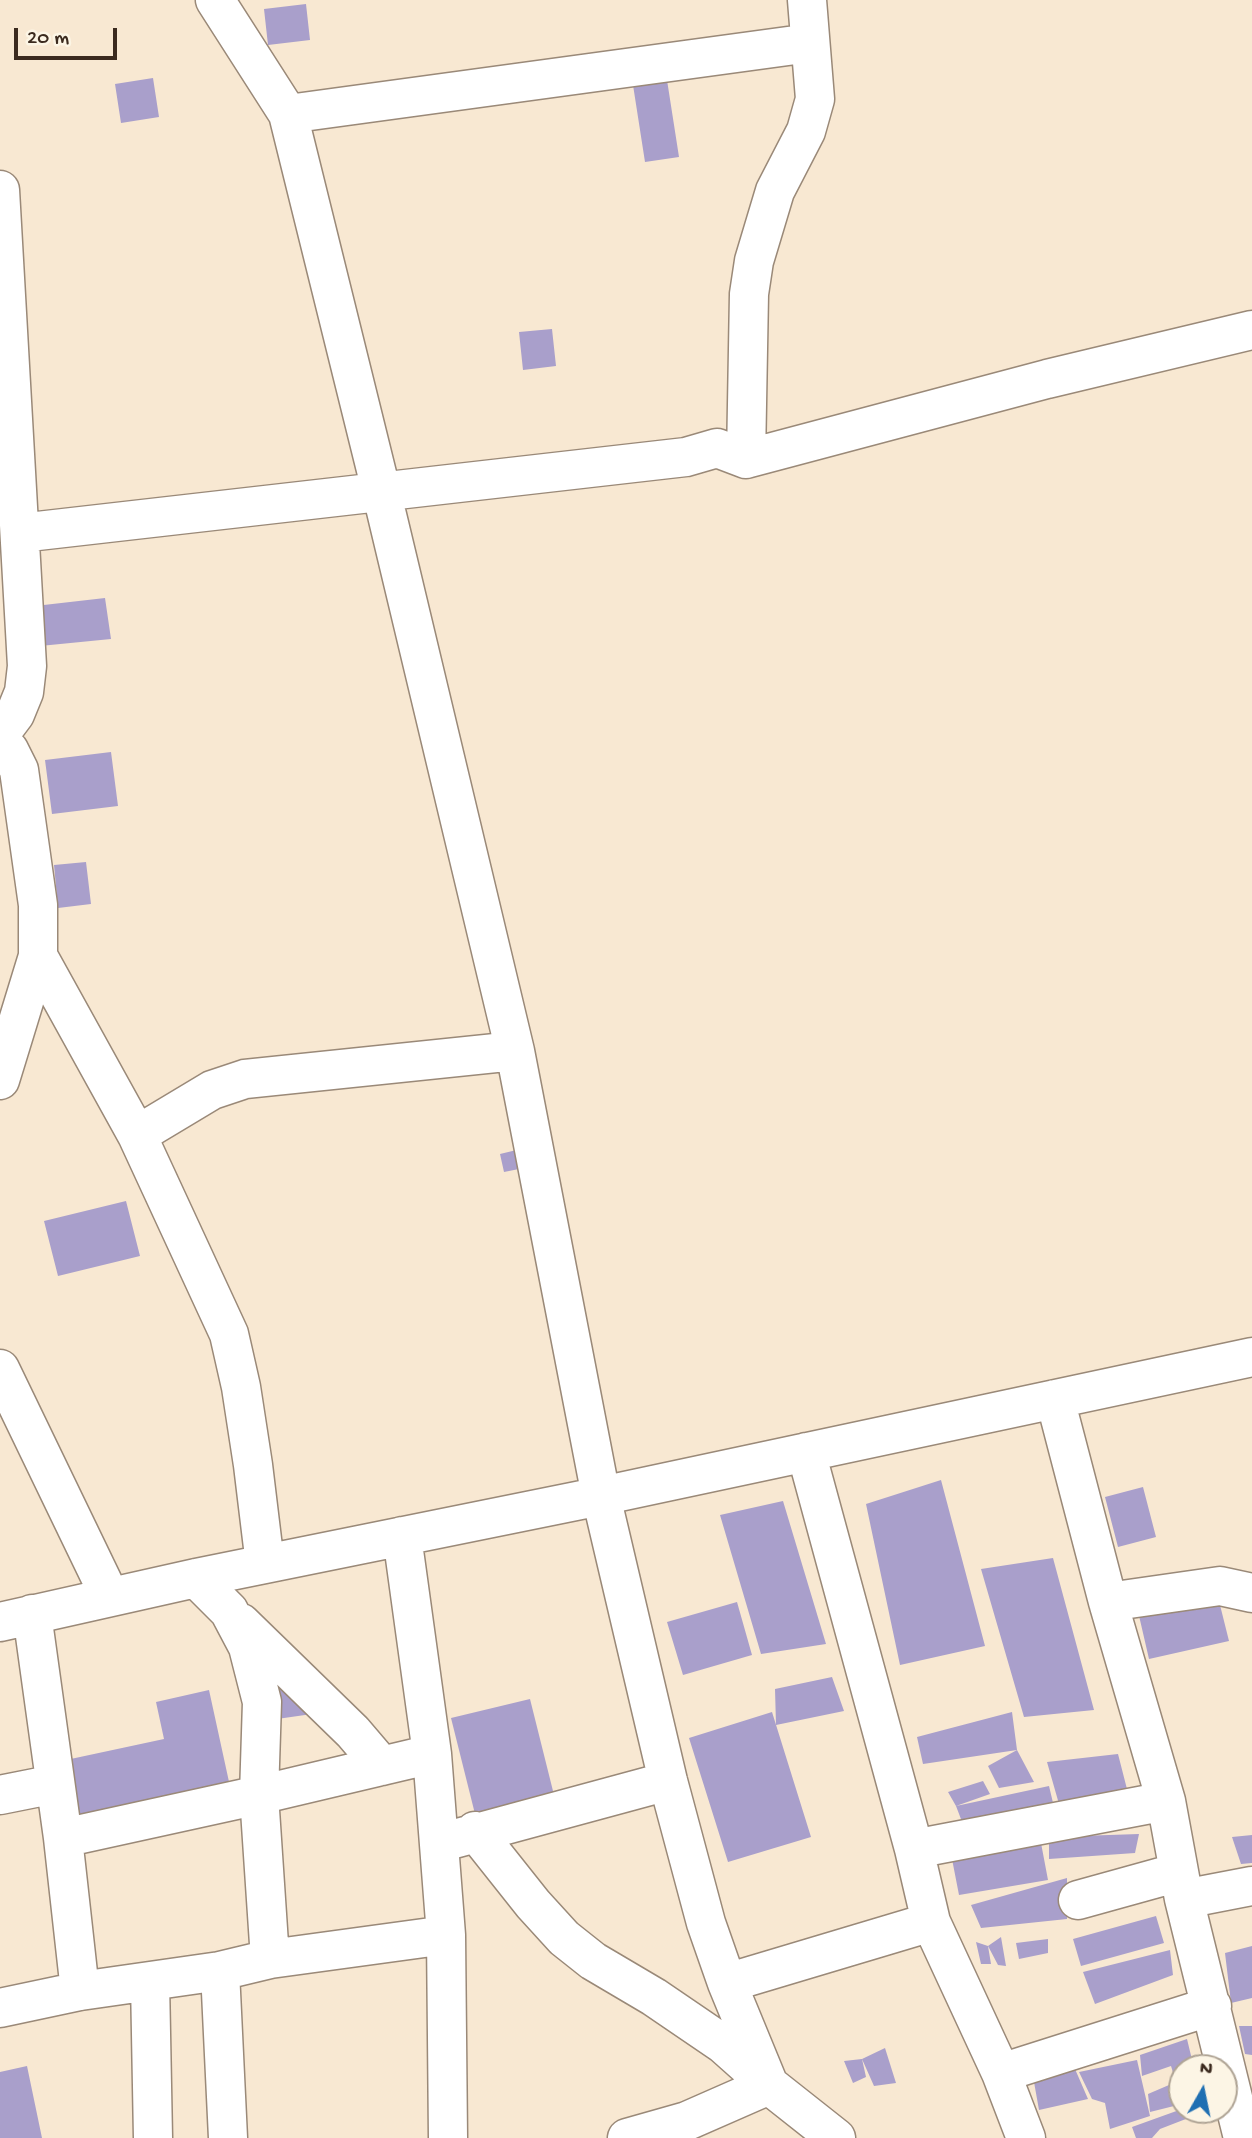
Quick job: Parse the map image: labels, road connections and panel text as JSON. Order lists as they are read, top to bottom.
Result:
{
  "scale_bar": "20 m",
  "north": "top"
}
